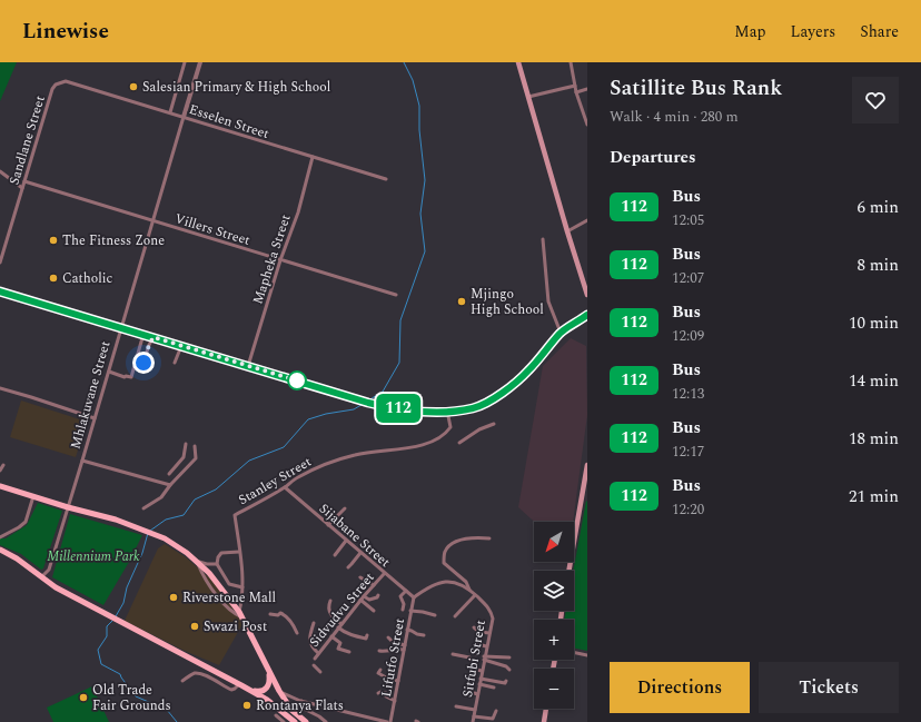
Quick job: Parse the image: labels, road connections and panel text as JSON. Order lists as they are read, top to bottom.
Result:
{
  "streets": {
    "street": [
      "Esselen Street",
      "Sandlane Street",
      "Villers Street",
      "Mapheka Street",
      "Mhlakuvane Street",
      "Stanley Street",
      "Sijabane Street",
      "Sidvudvu Street",
      "Lifutfo Street",
      "Sitfubi Street"
    ]
  },
  "crossings": [
    ["Esselen Street", "Sandlane Street"],
    ["Esselen Street", "Mapheka Street"],
    ["Esselen Street", "Mhlakuvane Street"],
    ["Sandlane Street", "Villers Street"],
    ["Villers Street", "Mapheka Street"],
    ["Villers Street", "Mhlakuvane Street"],
    ["Stanley Street", "Sijabane Street"],
    ["Sijabane Street", "Sidvudvu Street"],
    ["Sijabane Street", "Lifutfo Street"],
    ["Sijabane Street", "Sitfubi Street"],
    ["Lifutfo Street", "Sitfubi Street"]
  ],
  "parks": ["Millennium Park"],
  "places": [
    "Salesian Primary & High School",
    "The Fitness Zone",
    "Catholic",
    "Mjingo High School",
    "Riverstone Mall",
    "Swazi Post",
    "Old Trade Fair Grounds",
    "Rontanya Flats"
  ],
  "lines": ["bus line 112"],
  "north": "bottom left",
  "page": {
    "header": "Linewise",
    "nav": ["Map", "Layers", "Share"],
    "on_map": "112",
    "heading": [
      ["Satillite Bus Rank", "Walk · 4 min · 280 m"],
      "Departures"
    ],
    "list": [
      {
        "mark": "112",
        "name": "Bus",
        "note": "12:05",
        "value": "6 min"
      },
      {
        "mark": "112",
        "name": "Bus",
        "note": "12:07",
        "value": "8 min"
      },
      {
        "mark": "112",
        "name": "Bus",
        "note": "12:09",
        "value": "10 min"
      },
      {
        "mark": "112",
        "name": "Bus",
        "note": "12:13",
        "value": "14 min"
      },
      {
        "mark": "112",
        "name": "Bus",
        "note": "12:17",
        "value": "18 min"
      },
      {
        "mark": "112",
        "name": "Bus",
        "note": "12:20",
        "value": "21 min"
      }
    ],
    "map_buttons": ["+", "−"],
    "buttons": ["Directions", "Tickets"]
  }
}
